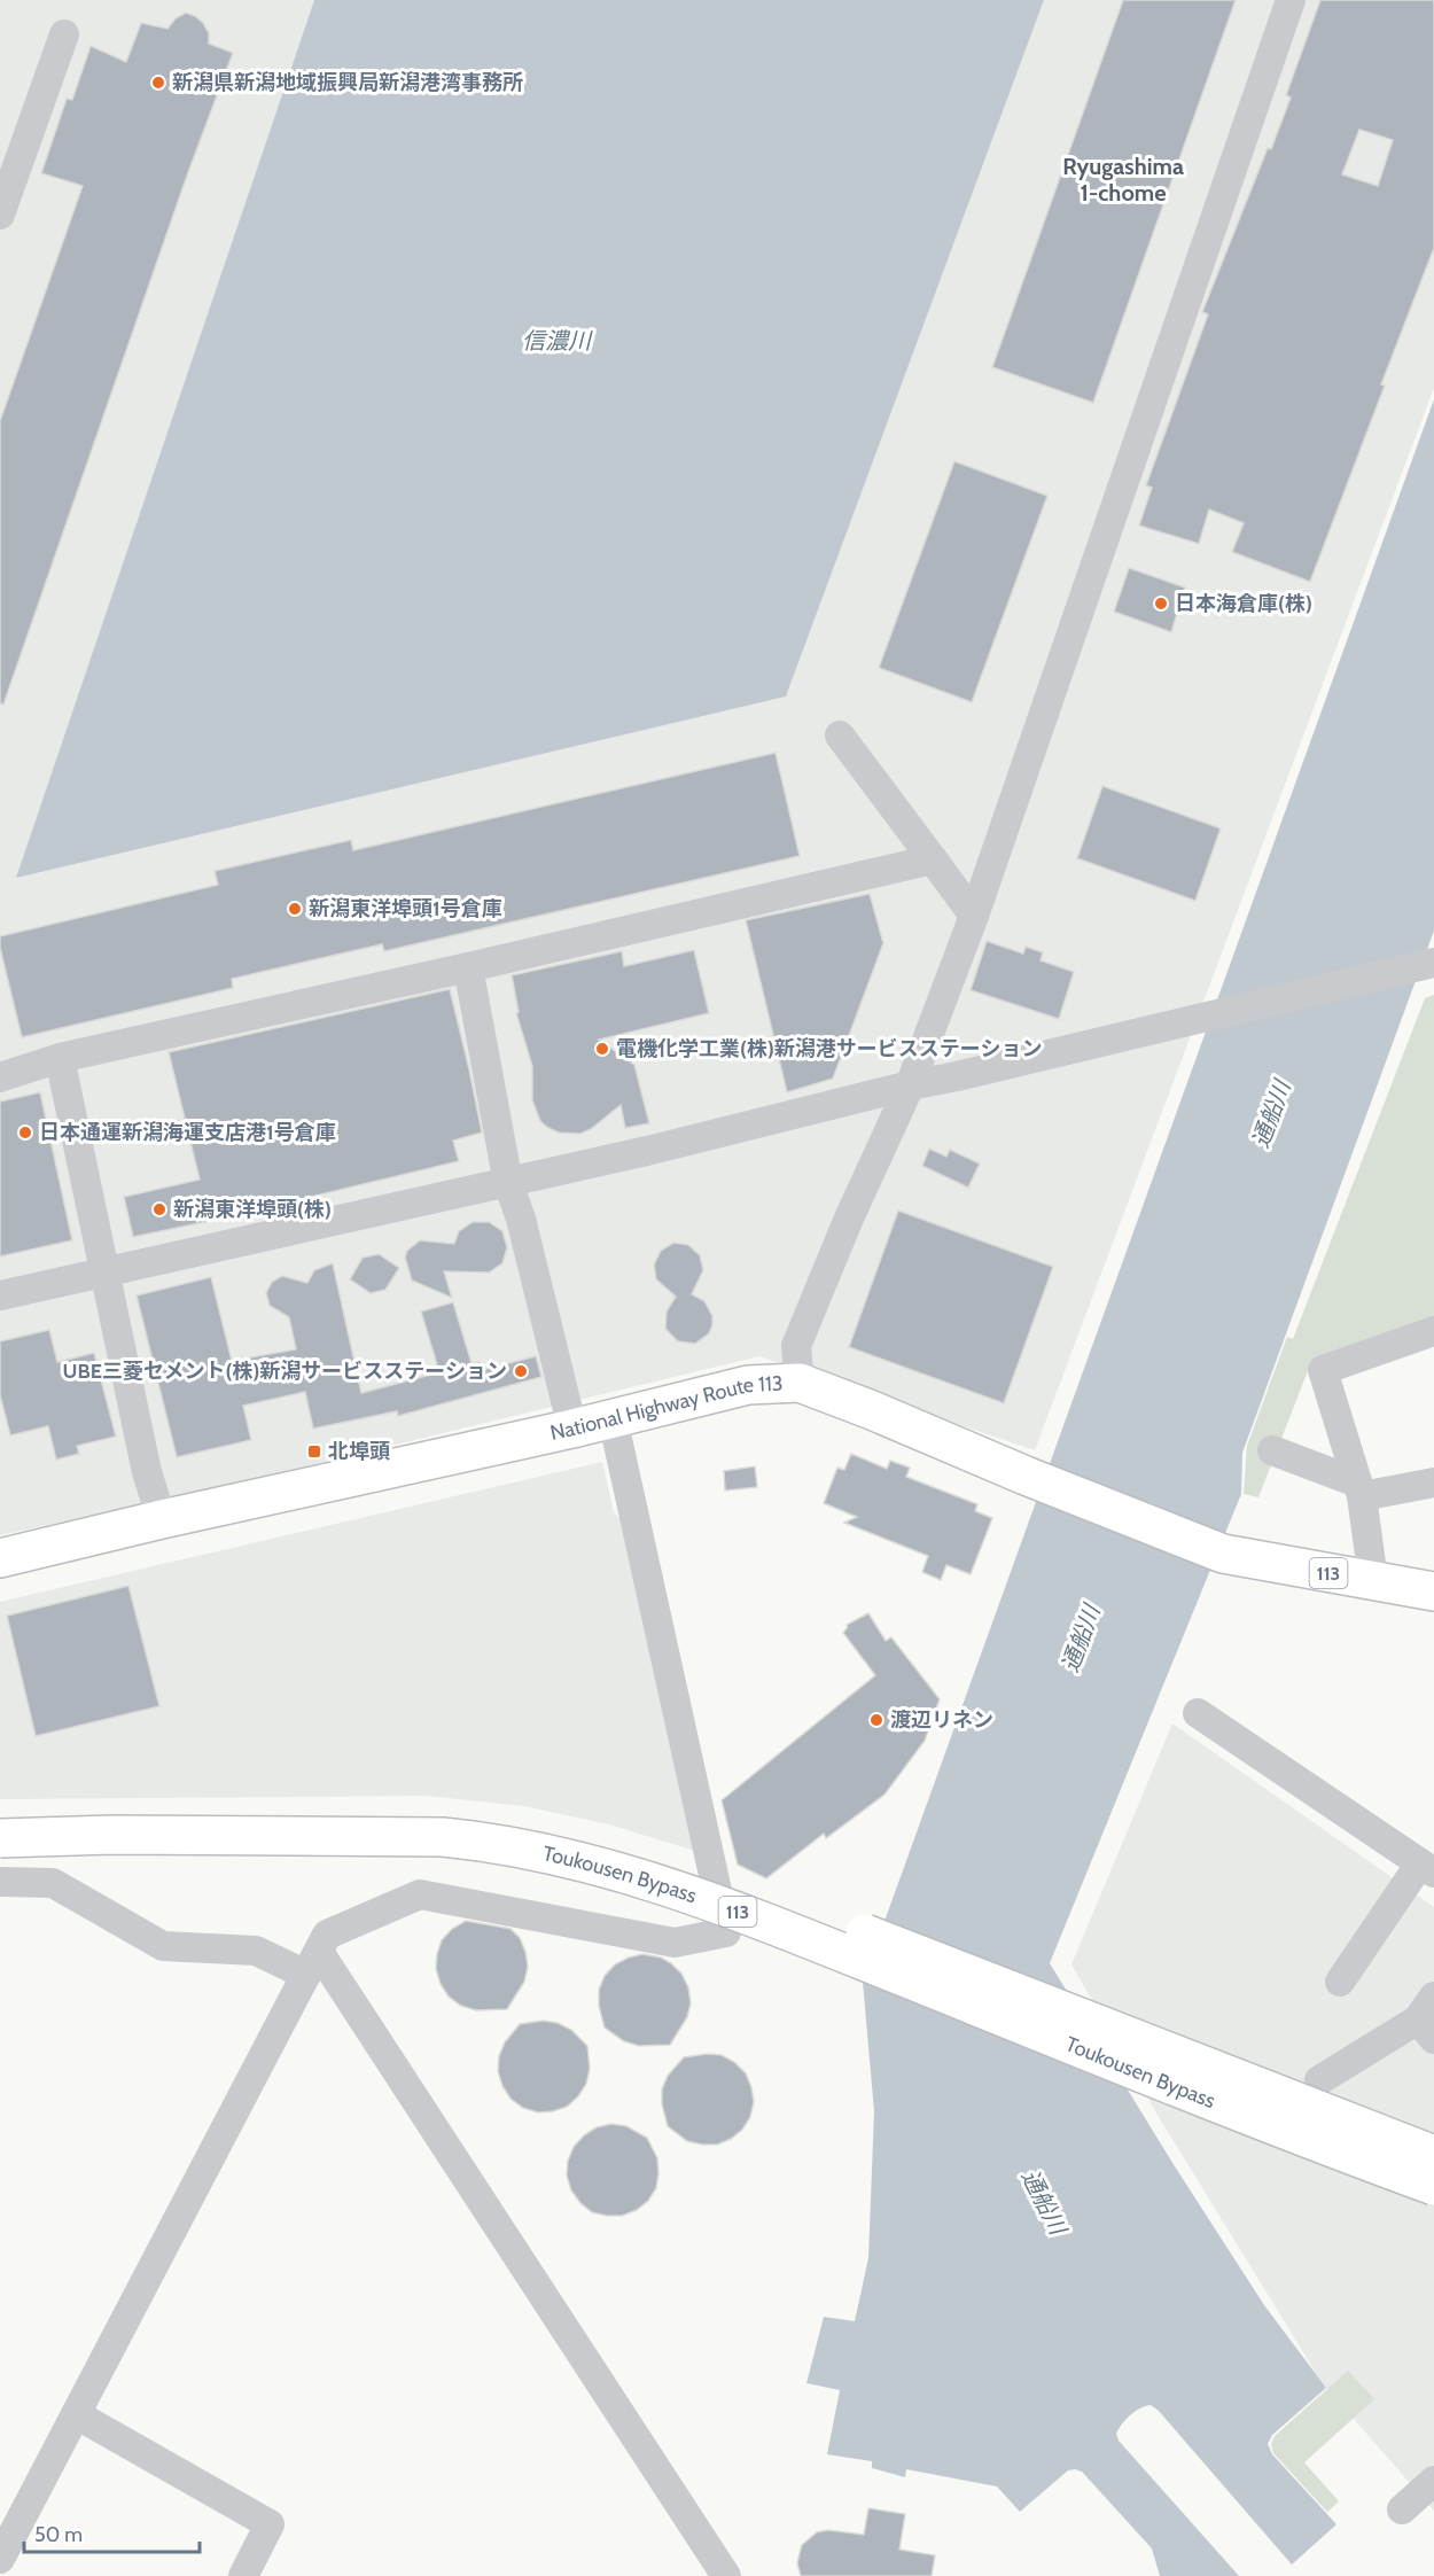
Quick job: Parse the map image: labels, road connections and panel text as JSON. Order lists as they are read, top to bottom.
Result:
{
  "streets": {
    "highway": ["National Highway Route 113", "113", "Toukousen Bypass"]
  },
  "districts": ["Ryugashima 1-chome"],
  "water": ["信濃川", "通船川"],
  "places": {
    "other": [
      "新潟県新潟地域振興局新潟港湾事務所",
      "日本海倉庫(株)",
      "新潟東洋埠頭1号倉庫",
      "電機化学工業(株)新潟港サービスステーション",
      "日本通運新潟海運支店港1号倉庫",
      "新潟東洋埠頭(株)",
      "UBE三菱セメント(株)新潟サービスステーション",
      "渡辺リネン"
    ],
    "transit": ["北埠頭"]
  },
  "scale_bar": "50 m"
}
